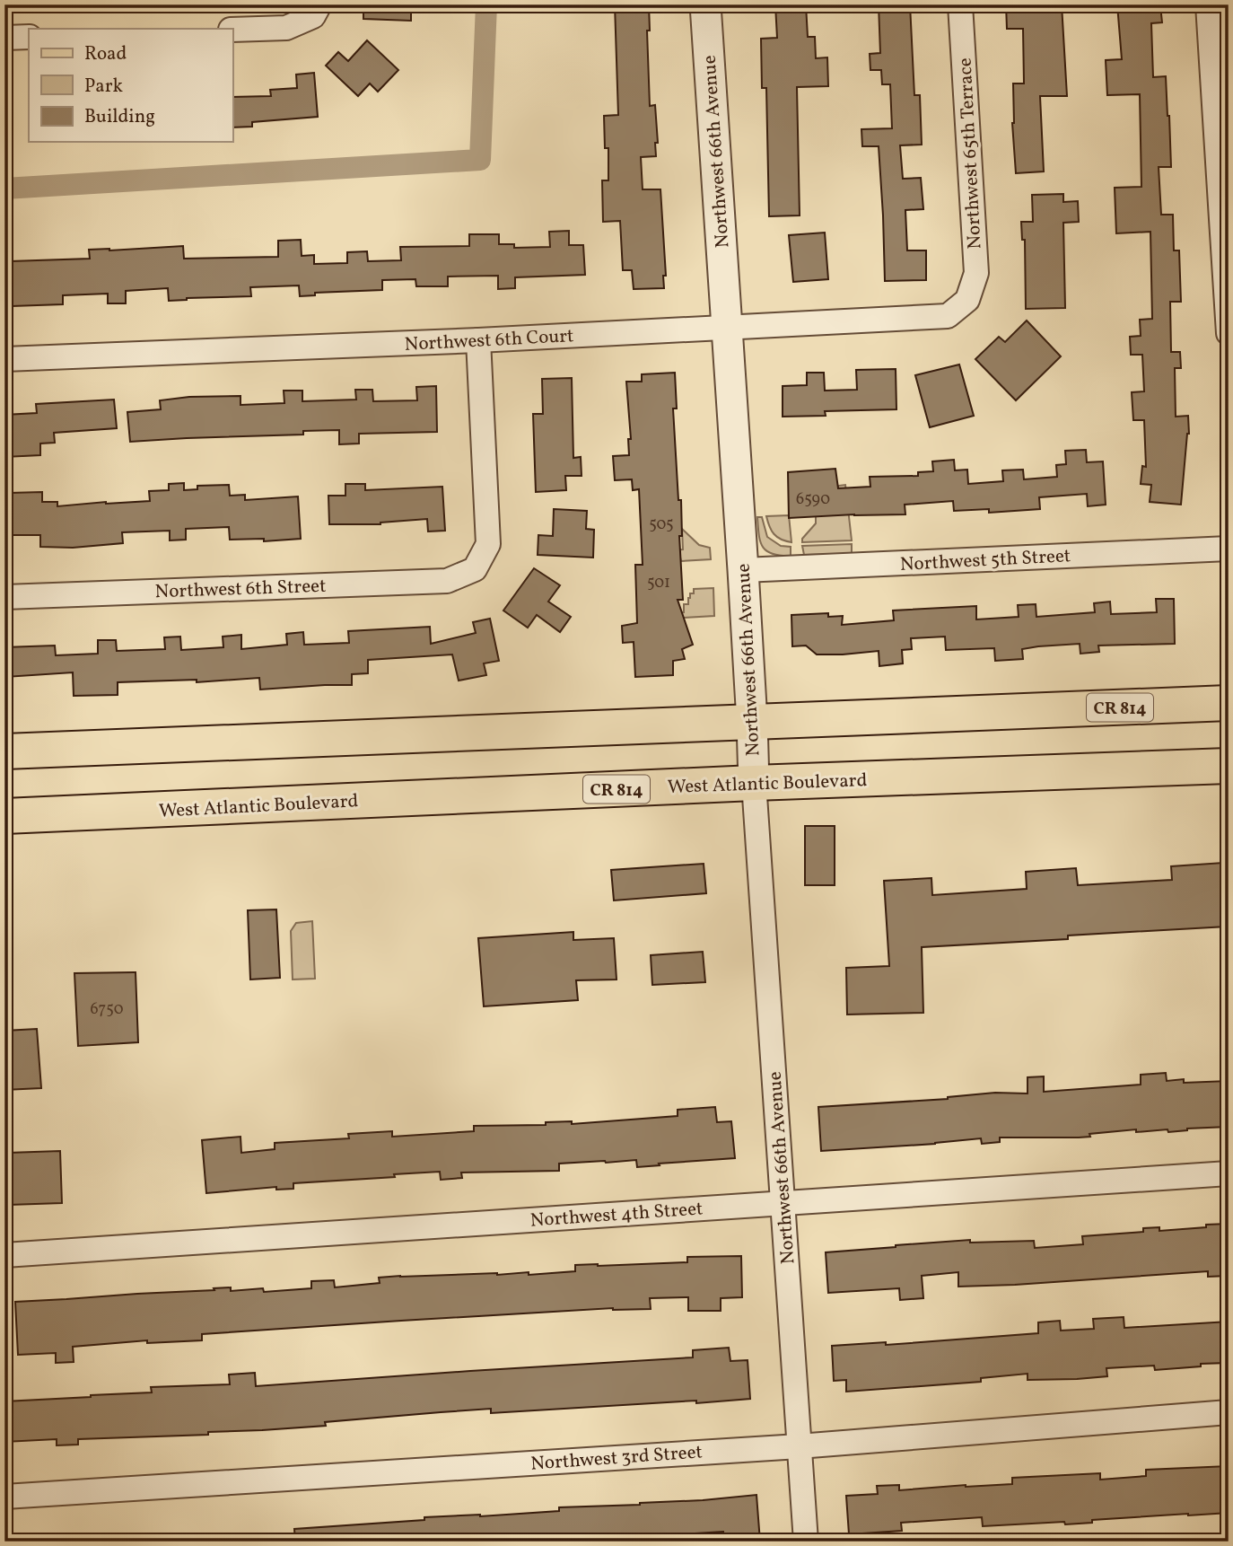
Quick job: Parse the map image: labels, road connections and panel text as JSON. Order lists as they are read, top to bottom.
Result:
{
  "streets": {
    "main road": ["CR 814", "West Atlantic Boulevard"],
    "street": [
      "Northwest 66th Avenue",
      "Northwest 65th Terrace",
      "Northwest 6th Court",
      "Northwest 5th Street",
      "Northwest 6th Street",
      "Northwest 4th Street",
      "Northwest 3rd Street"
    ]
  },
  "crossings": [
    ["Northwest 66th Avenue", "Northwest 6th Court"],
    ["Northwest 66th Avenue", "Northwest 5th Street"],
    ["Northwest 66th Avenue", "CR 814"],
    ["Northwest 66th Avenue", "West Atlantic Boulevard"],
    ["Northwest 66th Avenue", "Northwest 4th Street"],
    ["Northwest 66th Avenue", "Northwest 3rd Street"],
    ["Northwest 65th Terrace", "Northwest 6th Court"],
    ["Northwest 6th Court", "Northwest 6th Street"]
  ],
  "house_numbers": [
    "6590",
    "505",
    "501",
    "6750"
  ],
  "legend": ["Road", "Park", "Building"]
}
